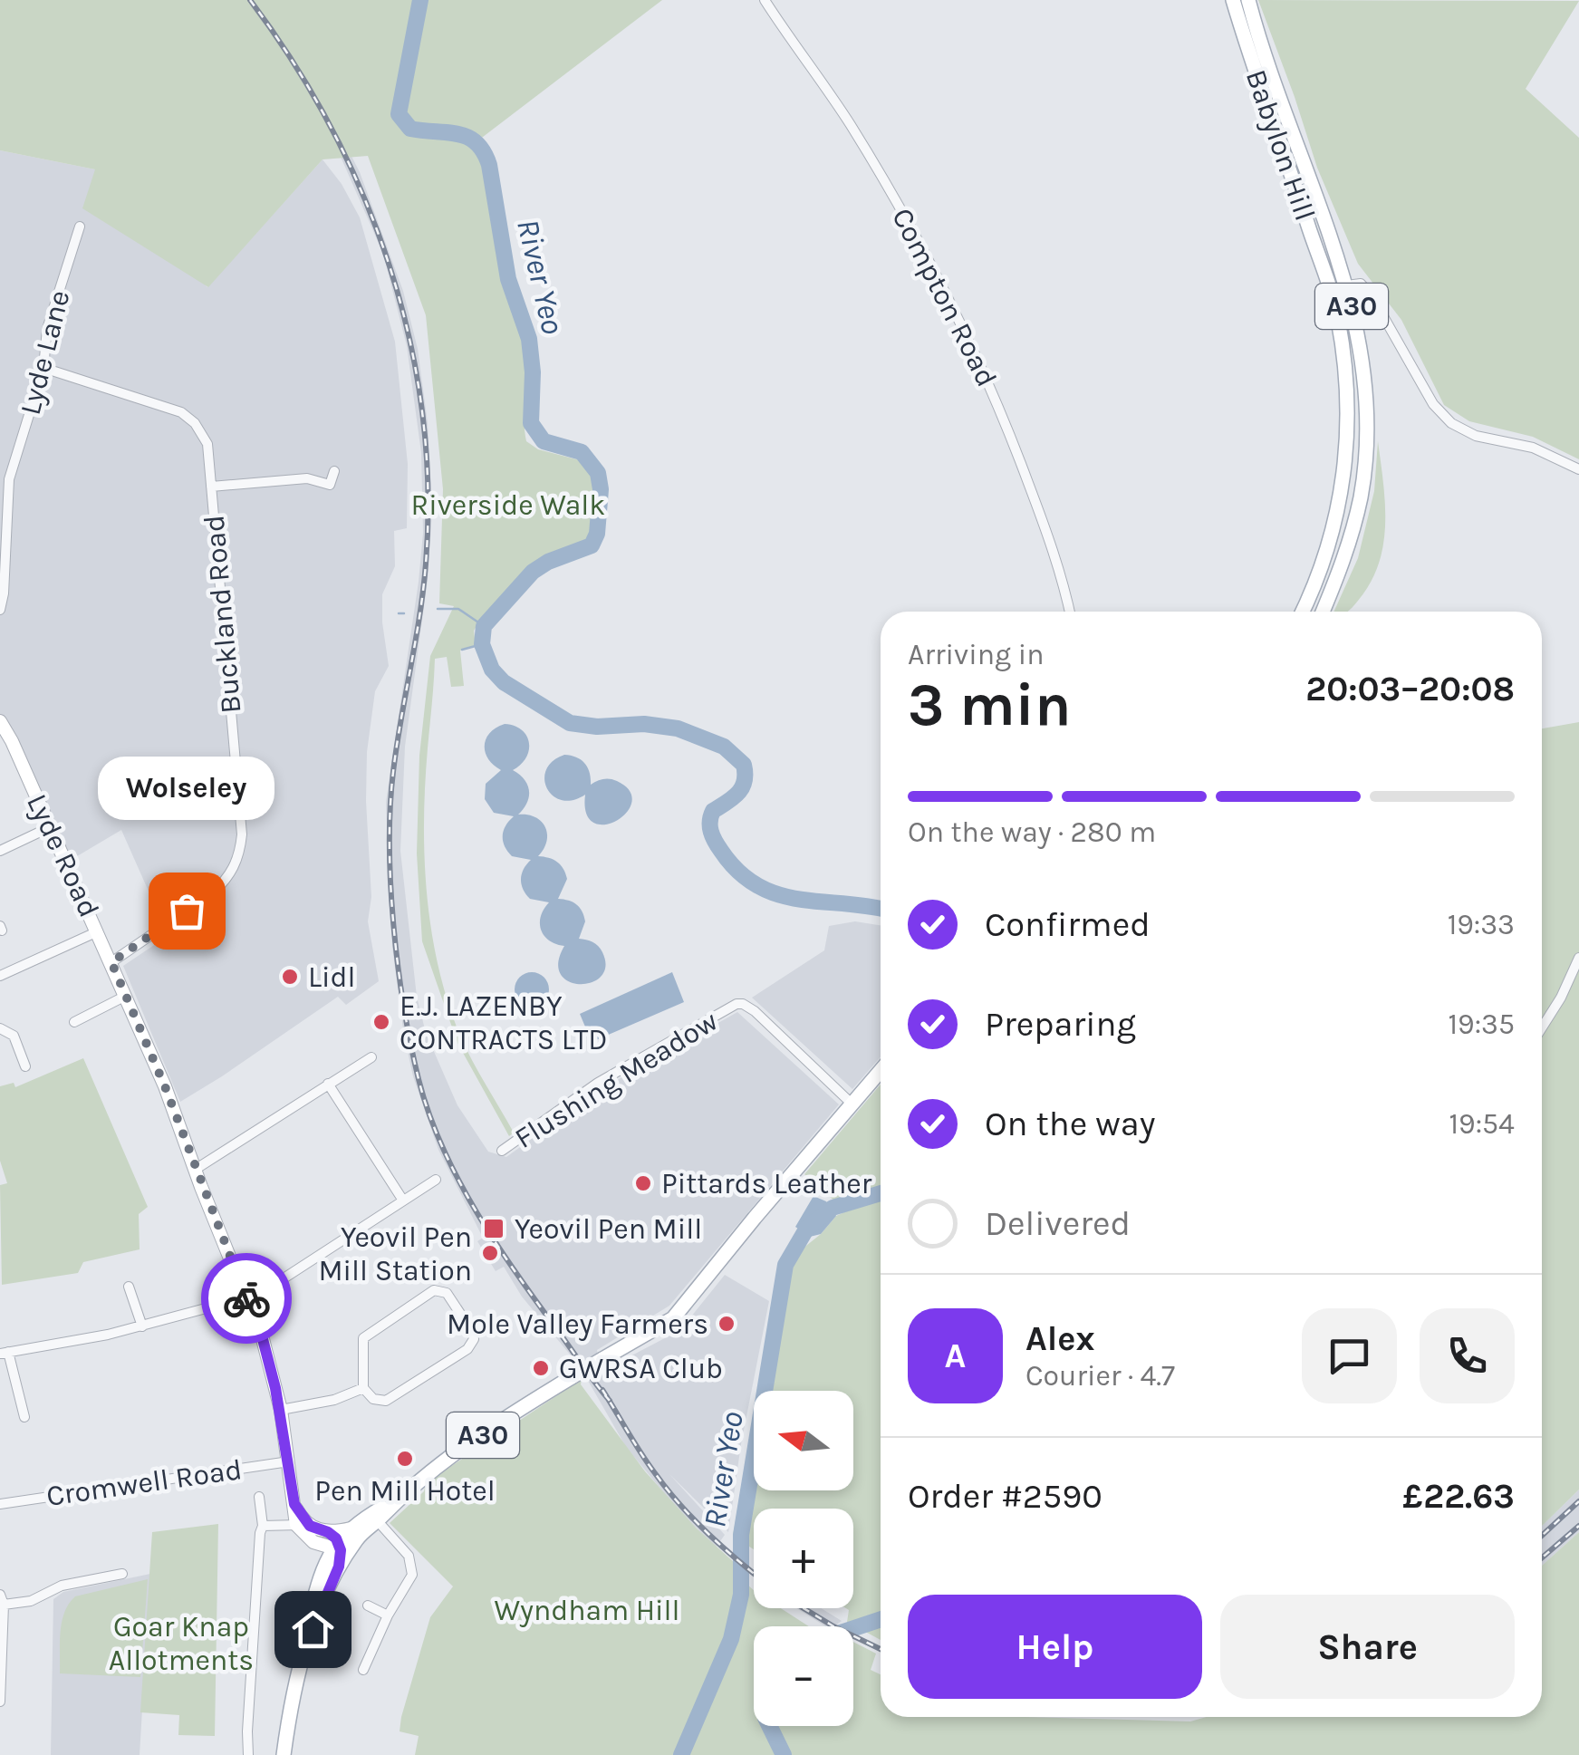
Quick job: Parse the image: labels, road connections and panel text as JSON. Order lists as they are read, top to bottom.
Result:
{
  "streets": {
    "main road": ["Babylon Hill", "A30"],
    "street": [
      "Compton Road",
      "Lyde Lane",
      "Buckland Road",
      "Lyde Road",
      "Flushing Meadow",
      "Cromwell Road"
    ]
  },
  "crossings": [
    ["A30", "Flushing Meadow"],
    ["Lyde Lane", "Buckland Road"],
    ["Buckland Road", "Lyde Road"],
    ["Lyde Road", "Cromwell Road"]
  ],
  "water": ["River Yeo"],
  "parks": ["Riverside Walk", "Wyndham Hill", "Goar Knap Allotments"],
  "places": {
    "other": [
      "Wolseley",
      "Lidl",
      "E.J. LAZENBY CONTRACTS LTD",
      "Pittards Leather",
      "Yeovil Pen Mill Station",
      "Mole Valley Farmers",
      "GWRSA Club",
      "Pen Mill Hotel"
    ],
    "transit": ["Yeovil Pen Mill"]
  },
  "north": "left",
  "page": {
    "heading": ["3 min", "Arriving in", "20:03–20:08"],
    "panel": [
      "Alex",
      "Courier · 4.7",
      "Order #2590",
      "£22.63"
    ],
    "bubble": "Wolseley",
    "bar": "On the way · 280 m",
    "list": [
      ["Confirmed", "19:33"],
      ["Preparing", "19:35"],
      ["On the way", "19:54"],
      "Delivered"
    ],
    "round": "A",
    "map_buttons": ["+", "−"],
    "buttons": ["Help", "Share"]
  }
}
